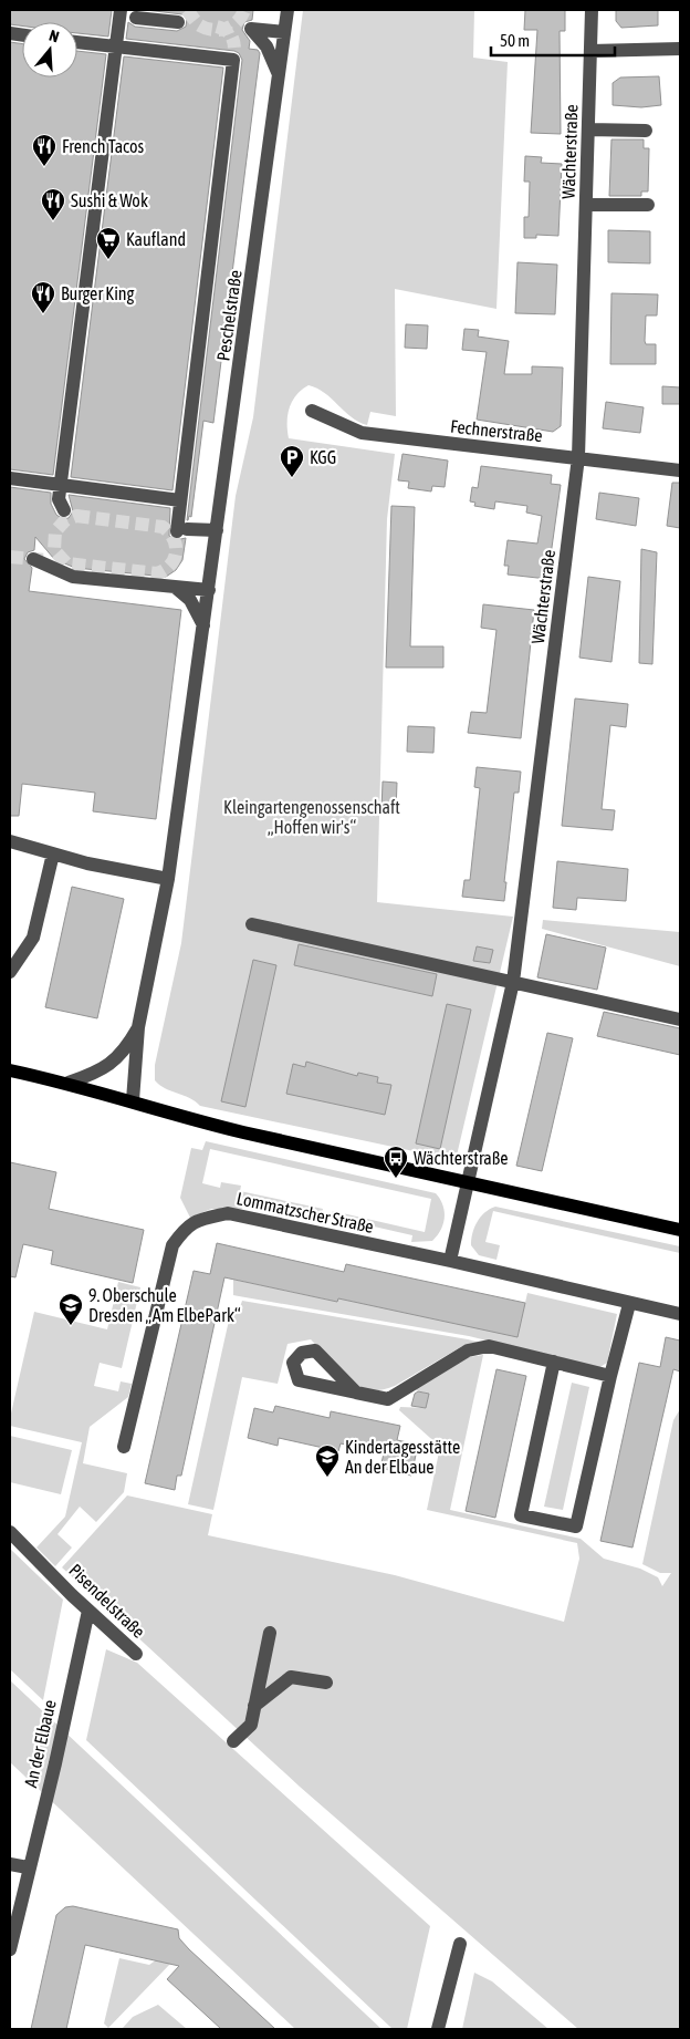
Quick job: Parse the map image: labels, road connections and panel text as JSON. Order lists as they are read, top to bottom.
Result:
{
  "streets": {
    "street": [
      "Wächterstraße",
      "Peschelstraße",
      "Fechnerstraße",
      "Lommatzscher Straße",
      "Pisendelstraße",
      "An der Elbaue"
    ]
  },
  "crossings": [
    ["Wächterstraße", "Fechnerstraße"],
    ["Pisendelstraße", "An der Elbaue"]
  ],
  "parks": ["Kleingartengenossenschaft „Hoffen wir's“"],
  "places": {
    "restaurant": ["French Tacos", "Sushi & Wok", "Burger King"],
    "supermarket": ["Kaufland"],
    "parking": ["KGG"],
    "bus stop": ["Wächterstraße"],
    "school or university": ["9. Oberschule Dresden „Am ElbePark“", "Kindertagesstätte An der Elbaue"]
  },
  "scale_bar": "50 m",
  "north": "top"
}
